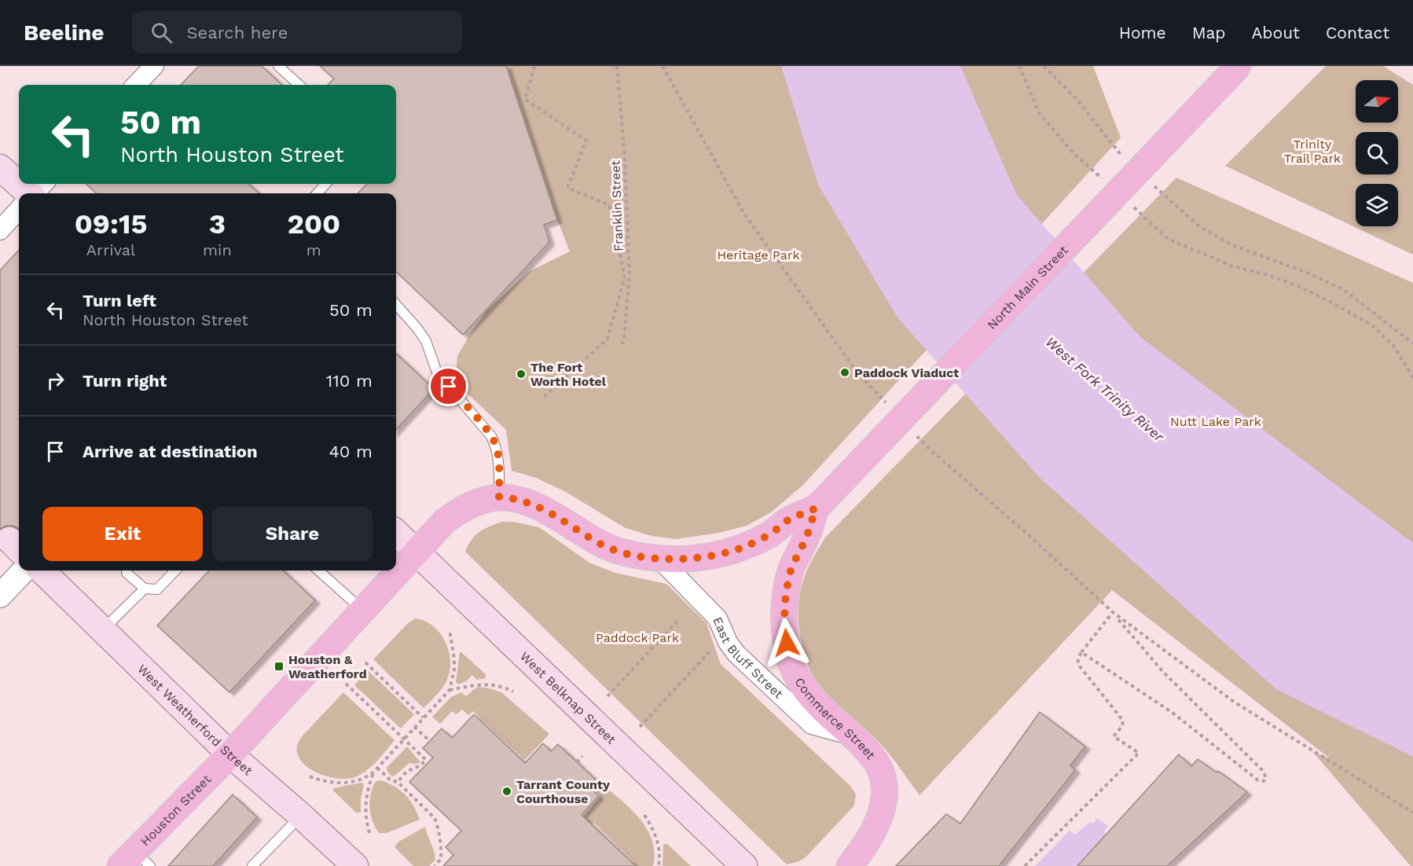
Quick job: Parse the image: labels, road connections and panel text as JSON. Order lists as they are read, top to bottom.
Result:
{
  "streets": {
    "main road": [
      "North Main Street",
      "West Belknap Street",
      "Commerce Street",
      "West Weatherford Street",
      "Houston Street"
    ],
    "street": ["East Bluff Street"],
    "path": ["Franklin Street"]
  },
  "crossings": [
    ["North Main Street", "Commerce Street"],
    ["East Bluff Street", "Commerce Street"],
    ["West Belknap Street", "Houston Street"],
    ["West Weatherford Street", "Houston Street"]
  ],
  "water": ["West Fork Trinity River"],
  "parks": [
    "Trinity Trail Park",
    "Heritage Park",
    "Nutt Lake Park",
    "Paddock Park"
  ],
  "places": {
    "other": ["Paddock Viaduct", "The Fort Worth Hotel", "Tarrant County Courthouse"],
    "transit": ["Houston & Weatherford"]
  },
  "north": "right",
  "page": {
    "header": "Beeline",
    "search": "Search here",
    "nav": [
      "Home",
      "Map",
      "About",
      "Contact"
    ],
    "turn": ["50 m", "North Houston Street"],
    "eta": [
      "09:15",
      "Arrival",
      "3",
      "min",
      "200",
      "m"
    ],
    "list": [
      {
        "name": "Turn left",
        "note": "North Houston Street",
        "value": "50 m"
      },
      {
        "name": "Turn right",
        "value": "110 m"
      },
      {
        "name": "Arrive at destination",
        "value": "40 m"
      }
    ],
    "buttons": ["Exit", "Share"]
  }
}
